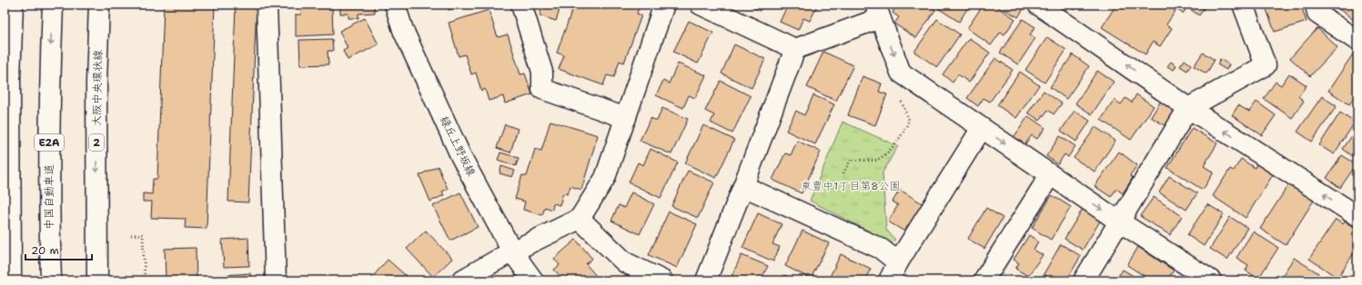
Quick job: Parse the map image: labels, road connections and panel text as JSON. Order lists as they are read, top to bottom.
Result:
{
  "streets": {
    "main road": [
      "大阪中央環状線",
      "E2A",
      "2",
      "緑丘上野坂線",
      "中国自動車道"
    ]
  },
  "parks": ["東豊中1丁目第8公園"],
  "scale_bar": "20 m"
}
